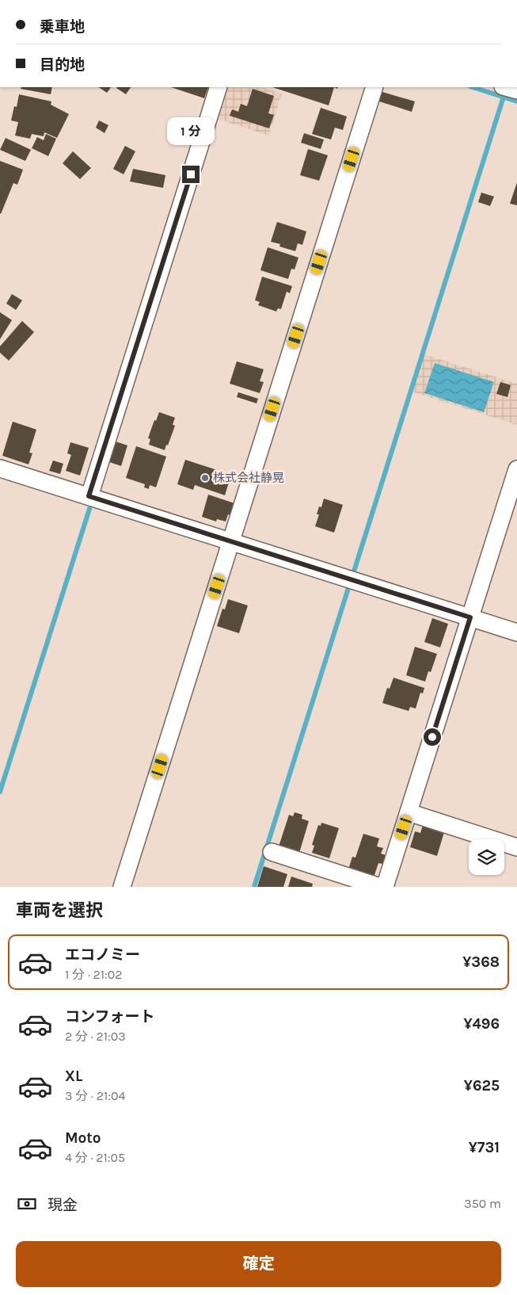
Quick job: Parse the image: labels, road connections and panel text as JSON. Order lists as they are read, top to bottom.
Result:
{
  "places": ["株式会社静晃"],
  "page": {
    "banner": ["乗車地", "目的地"],
    "bubble": "1 分",
    "heading": "車両を選択",
    "list": [
      {
        "name": "エコノミー",
        "note": "1 分 · 21:02",
        "value": "¥368"
      },
      {
        "name": "コンフォート",
        "note": "2 分 · 21:03",
        "value": "¥496"
      },
      {
        "name": "XL",
        "note": "3 分 · 21:04",
        "value": "¥625"
      },
      {
        "name": "Moto",
        "note": "4 分 · 21:05",
        "value": "¥731"
      }
    ],
    "pay": ["現金", "350 m"],
    "buttons": "確定"
  }
}
